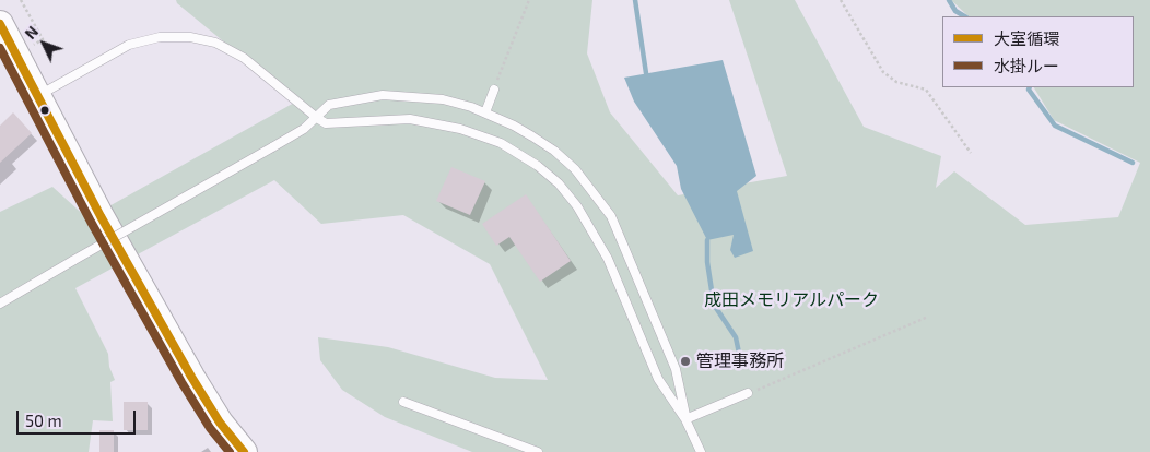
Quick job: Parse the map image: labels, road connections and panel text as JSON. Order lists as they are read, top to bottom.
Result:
{
  "parks": ["成田メモリアルパーク"],
  "places": ["管理事務所"],
  "lines": ["transit line 大室循環", "transit line 水掛ルー"],
  "legend": ["大室循環", "水掛ルー"],
  "scale_bar": "50 m",
  "north": "top left"
}
